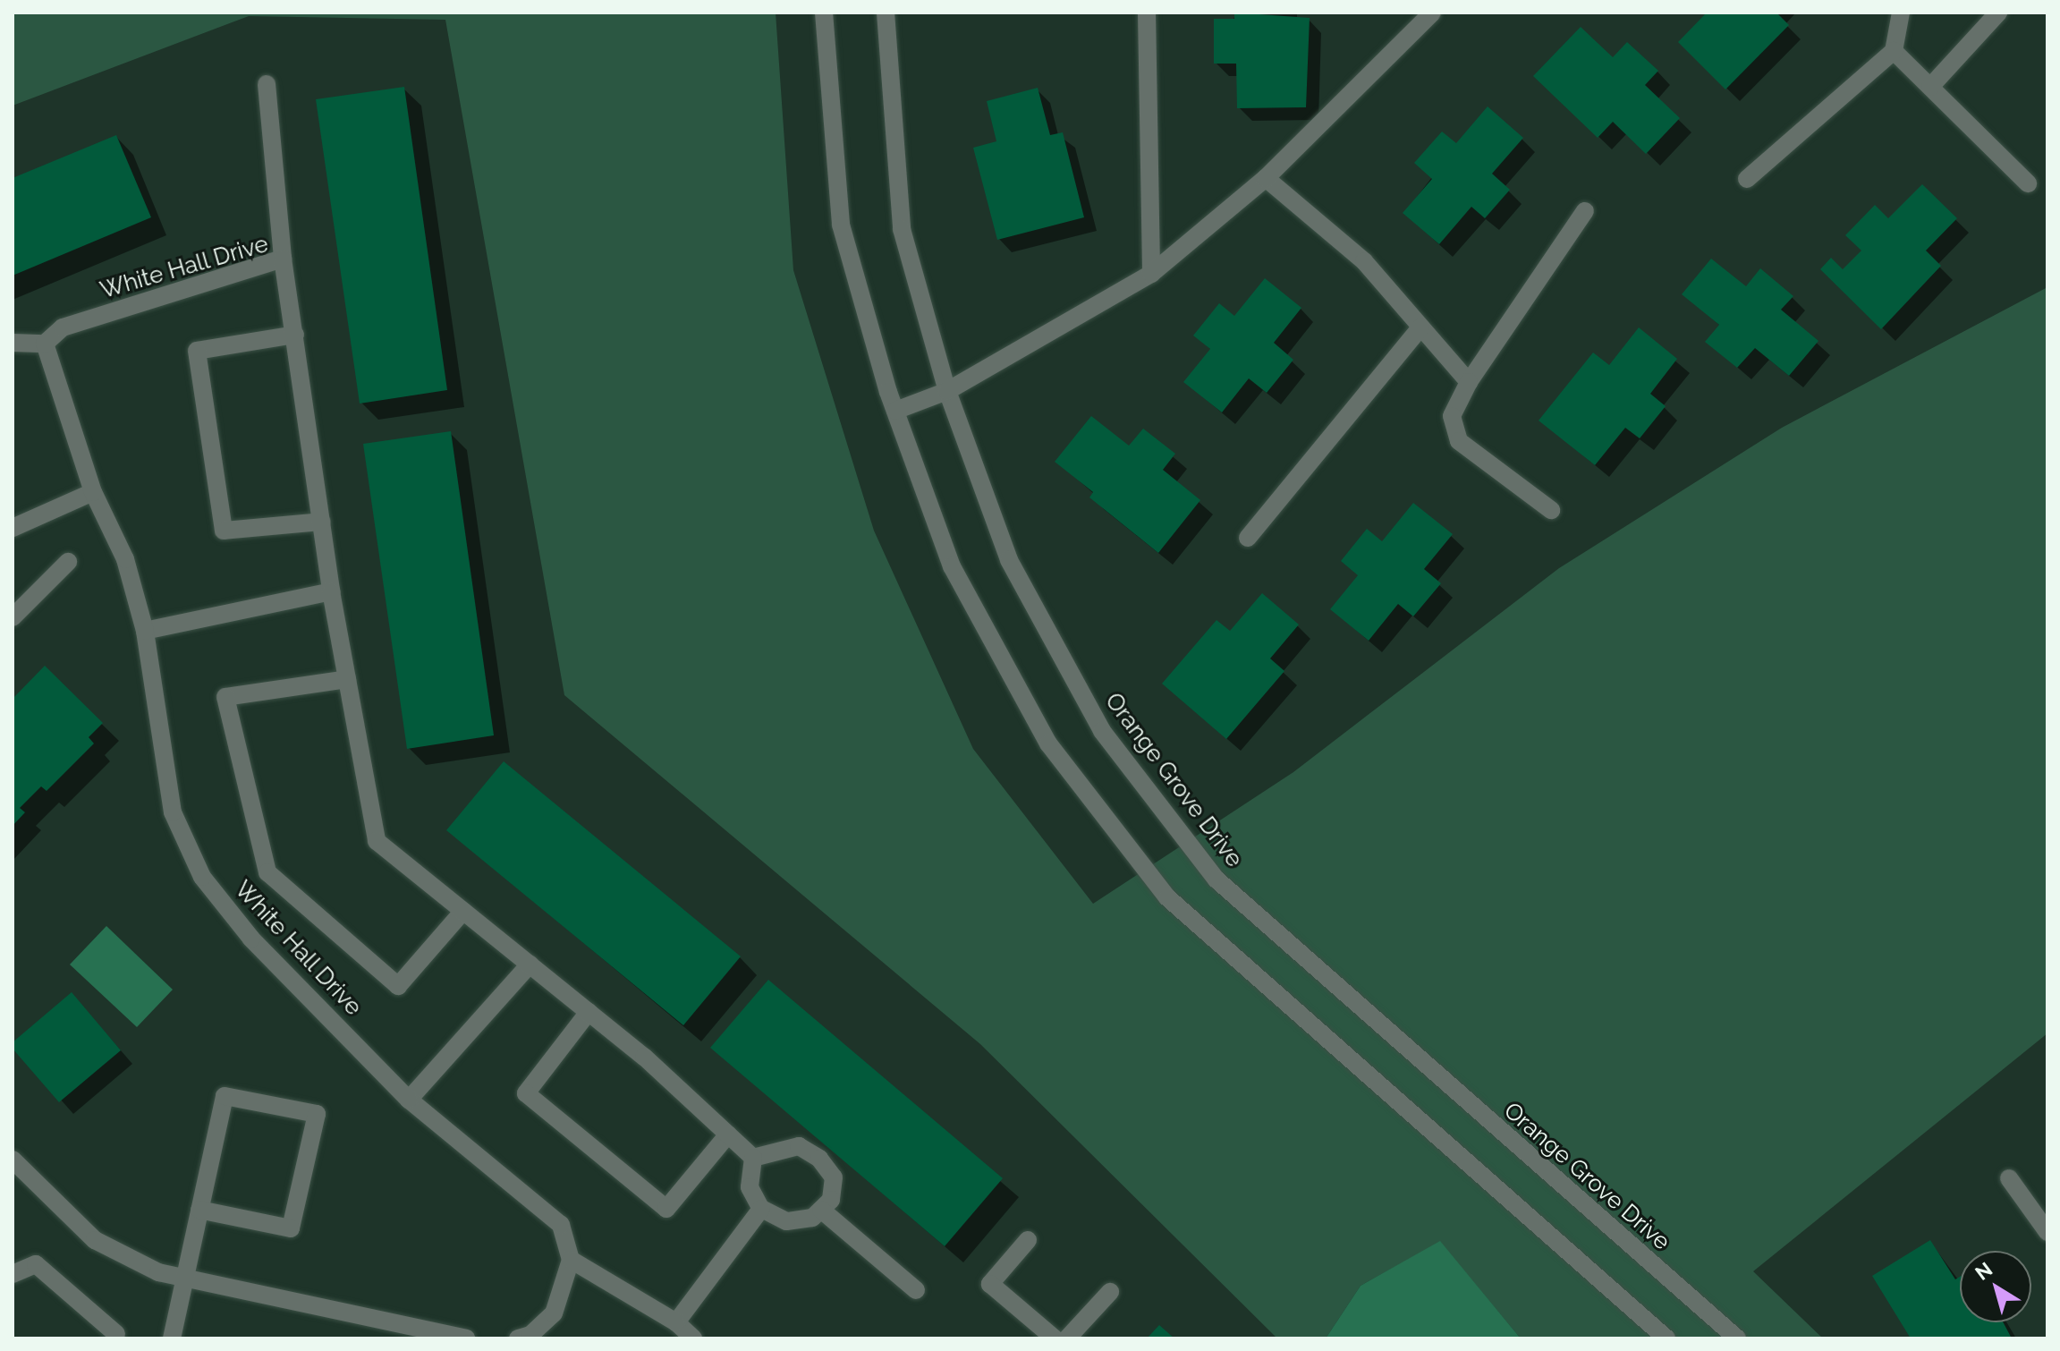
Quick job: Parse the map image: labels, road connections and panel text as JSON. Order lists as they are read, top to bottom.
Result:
{
  "streets": {
    "street": ["White Hall Drive", "Orange Grove Drive"]
  },
  "north": "top left"
}
